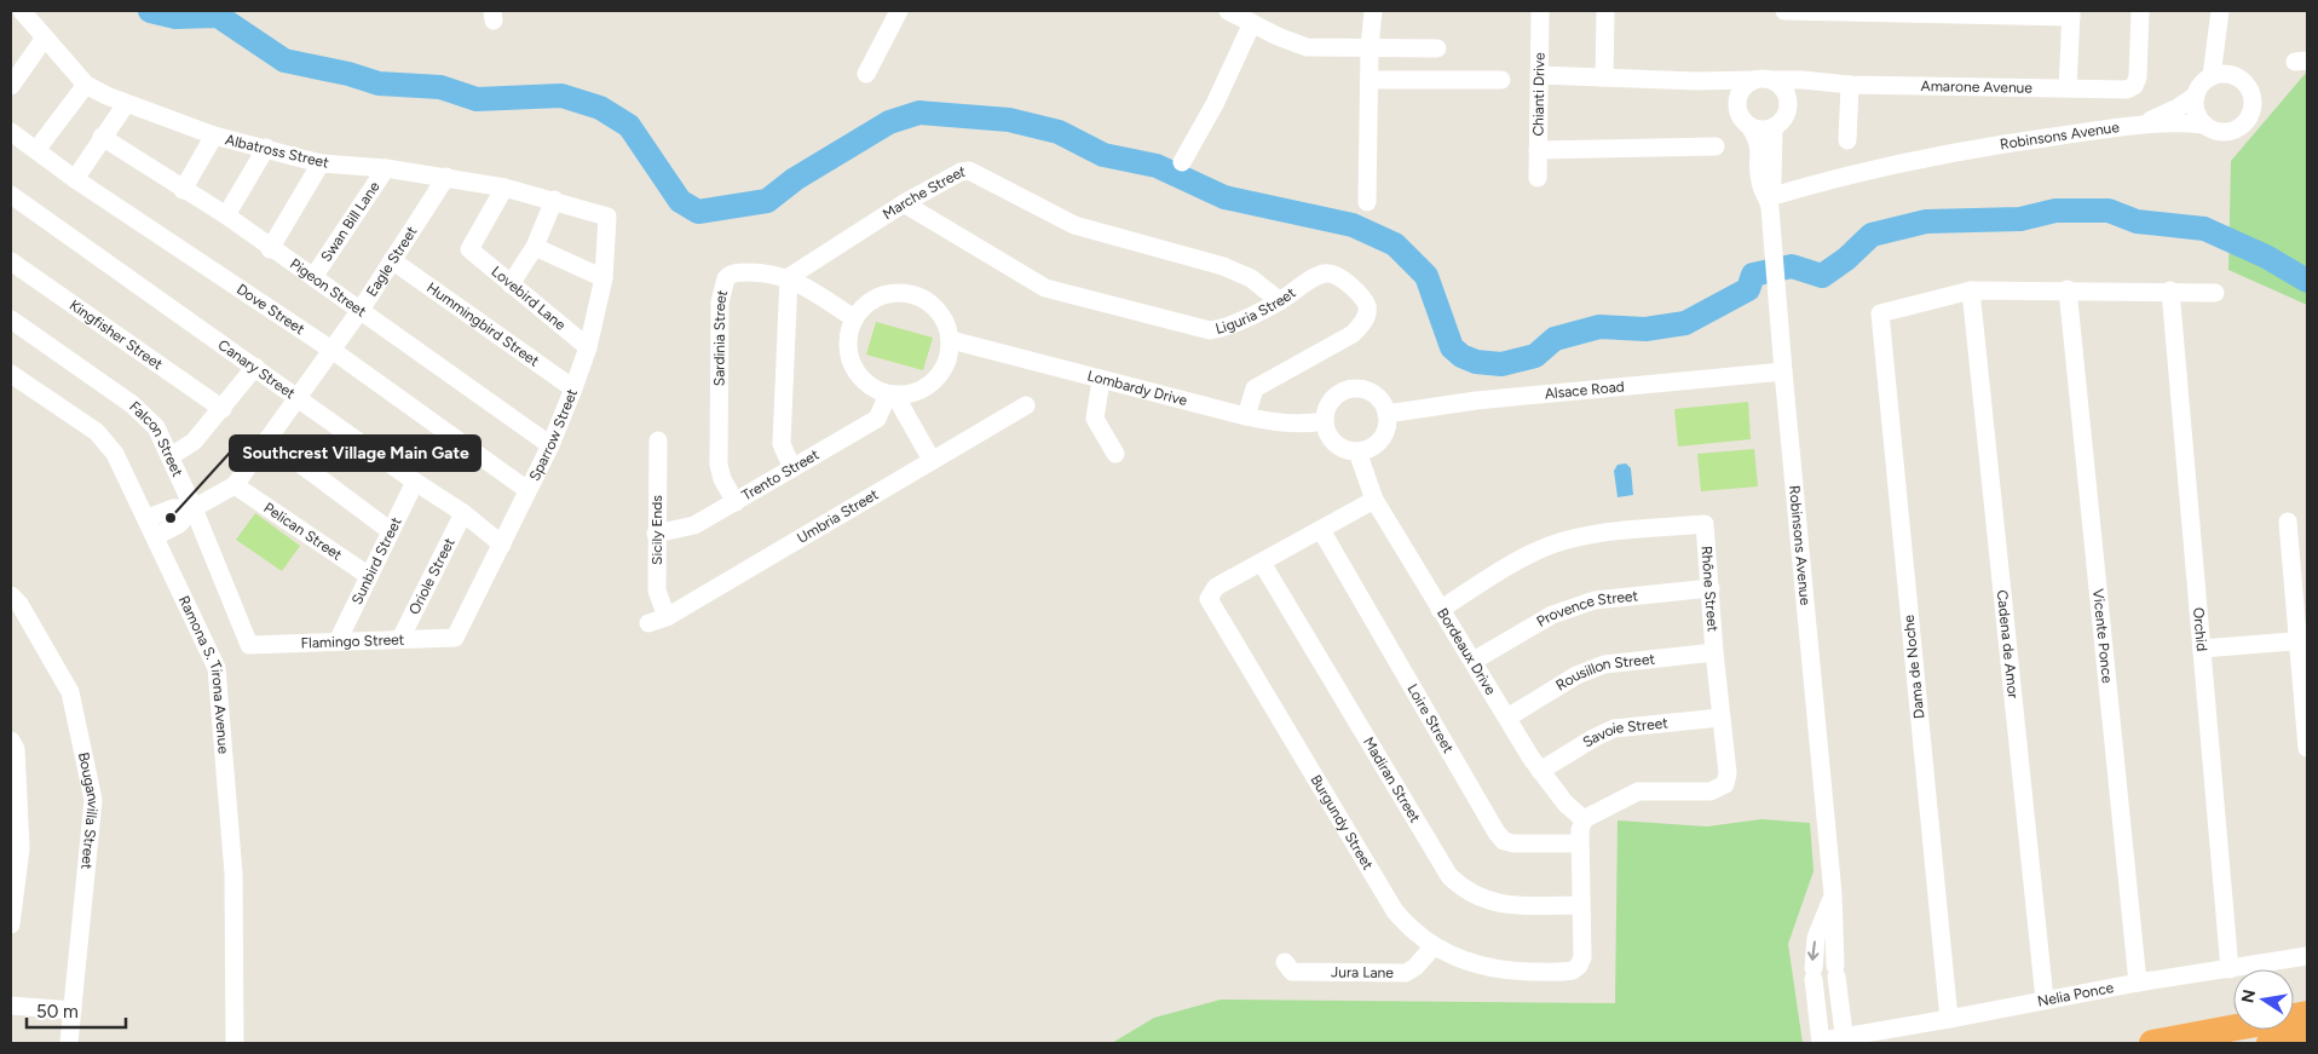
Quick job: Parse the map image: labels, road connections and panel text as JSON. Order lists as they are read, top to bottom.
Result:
{
  "streets": {
    "street": [
      "Amarone Avenue",
      "Chianti Drive",
      "Robinsons Avenue",
      "Albatross Street",
      "Marche Street",
      "Swan Bill Lane",
      "Eagle Street",
      "Pigeon Street",
      "Lovebird Lane",
      "Dove Street",
      "Liguria Street",
      "Hummingbird Street",
      "Kingfisher Street",
      "Sardinia Street",
      "Canary Street",
      "Lombardy Drive",
      "Alsace Road",
      "Sparrow Street",
      "Falcon Street",
      "Trento Street",
      "Umbria Street",
      "Sicily Ends",
      "Pelican Street",
      "Sunbird Street",
      "Oriole Street",
      "Rhône Street",
      "Provence Street",
      "Orchid",
      "Vicente Ponce",
      "Flamingo Street",
      "Cadena de Amor",
      "Bordeaux Drive",
      "Dama de Noche",
      "Rousillon Street",
      "Ramona S. Tirona Avenue",
      "Loire Street",
      "Savoie Street",
      "Madiran Street",
      "Bouganvilla Street",
      "Burgundy Street",
      "Jura Lane",
      "Nelia Ponce"
    ]
  },
  "crossings": [
    ["Amarone Avenue", "Chianti Drive"],
    ["Amarone Avenue", "Robinsons Avenue"],
    ["Robinsons Avenue", "Alsace Road"],
    ["Robinsons Avenue", "Nelia Ponce"],
    ["Albatross Street", "Swan Bill Lane"],
    ["Albatross Street", "Eagle Street"],
    ["Albatross Street", "Lovebird Lane"],
    ["Albatross Street", "Sparrow Street"],
    ["Marche Street", "Liguria Street"],
    ["Marche Street", "Sardinia Street"],
    ["Swan Bill Lane", "Pigeon Street"],
    ["Eagle Street", "Pigeon Street"],
    ["Eagle Street", "Dove Street"],
    ["Eagle Street", "Hummingbird Street"],
    ["Eagle Street", "Canary Street"],
    ["Eagle Street", "Falcon Street"],
    ["Eagle Street", "Pelican Street"],
    ["Eagle Street", "Ramona S. Tirona Avenue"],
    ["Pigeon Street", "Sparrow Street"],
    ["Lovebird Lane", "Sparrow Street"],
    ["Dove Street", "Sparrow Street"],
    ["Liguria Street", "Lombardy Drive"],
    ["Hummingbird Street", "Sparrow Street"],
    ["Sardinia Street", "Lombardy Drive"],
    ["Sardinia Street", "Trento Street"],
    ["Canary Street", "Sparrow Street"],
    ["Canary Street", "Sunbird Street"],
    ["Canary Street", "Oriole Street"],
    ["Lombardy Drive", "Alsace Road"],
    ["Lombardy Drive", "Trento Street"],
    ["Lombardy Drive", "Bordeaux Drive"],
    ["Alsace Road", "Bordeaux Drive"],
    ["Sparrow Street", "Flamingo Street"],
    ["Falcon Street", "Flamingo Street"],
    ["Trento Street", "Sicily Ends"],
    ["Umbria Street", "Sicily Ends"],
    ["Pelican Street", "Sunbird Street"],
    ["Sunbird Street", "Flamingo Street"],
    ["Oriole Street", "Flamingo Street"],
    ["Rhône Street", "Provence Street"],
    ["Rhône Street", "Bordeaux Drive"],
    ["Rhône Street", "Rousillon Street"],
    ["Rhône Street", "Savoie Street"],
    ["Rhône Street", "Burgundy Street"],
    ["Provence Street", "Bordeaux Drive"],
    ["Orchid", "Nelia Ponce"],
    ["Vicente Ponce", "Nelia Ponce"],
    ["Cadena de Amor", "Dama de Noche"],
    ["Cadena de Amor", "Nelia Ponce"],
    ["Bordeaux Drive", "Rousillon Street"],
    ["Bordeaux Drive", "Savoie Street"],
    ["Bordeaux Drive", "Burgundy Street"],
    ["Dama de Noche", "Nelia Ponce"],
    ["Loire Street", "Burgundy Street"],
    ["Madiran Street", "Burgundy Street"],
    ["Burgundy Street", "Jura Lane"]
  ],
  "places": ["Southcrest Village Main Gate"],
  "scale_bar": "50 m",
  "north": "left"
}
